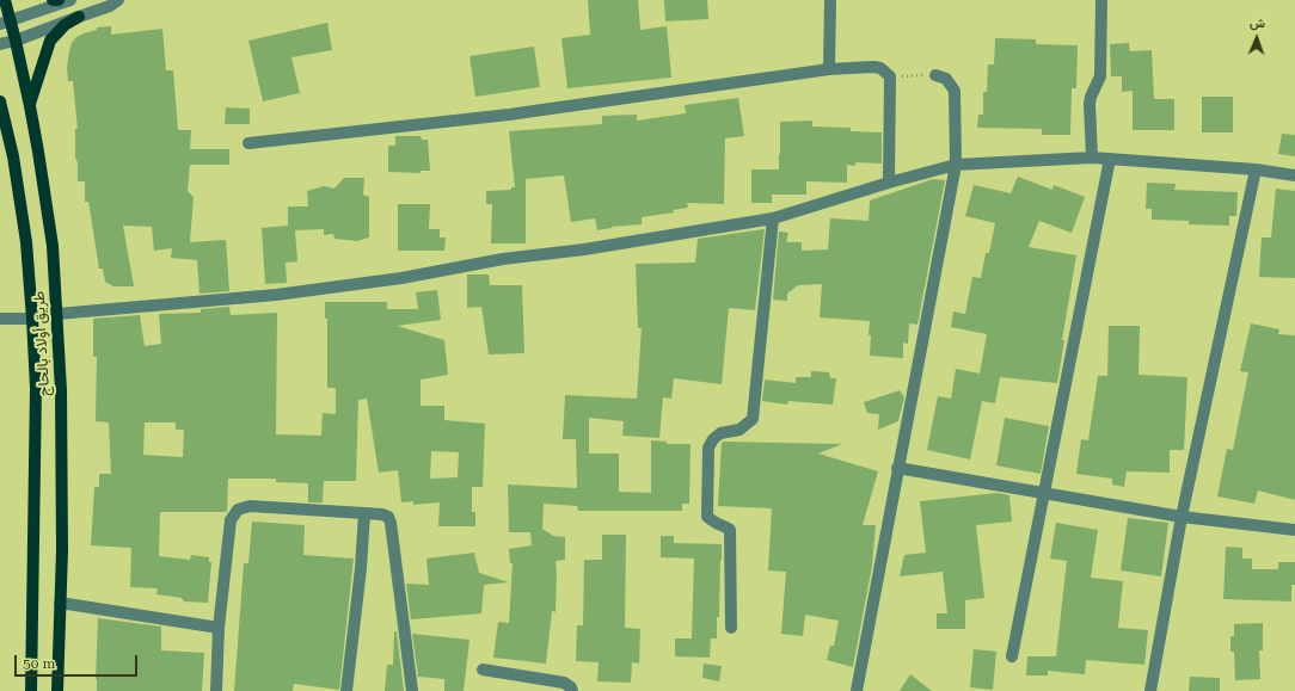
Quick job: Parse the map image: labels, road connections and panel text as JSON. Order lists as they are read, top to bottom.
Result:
{
  "streets": {
    "main road": ["طريق أولاد بالحاج"]
  },
  "scale_bar": "50 m",
  "north": "top"
}
